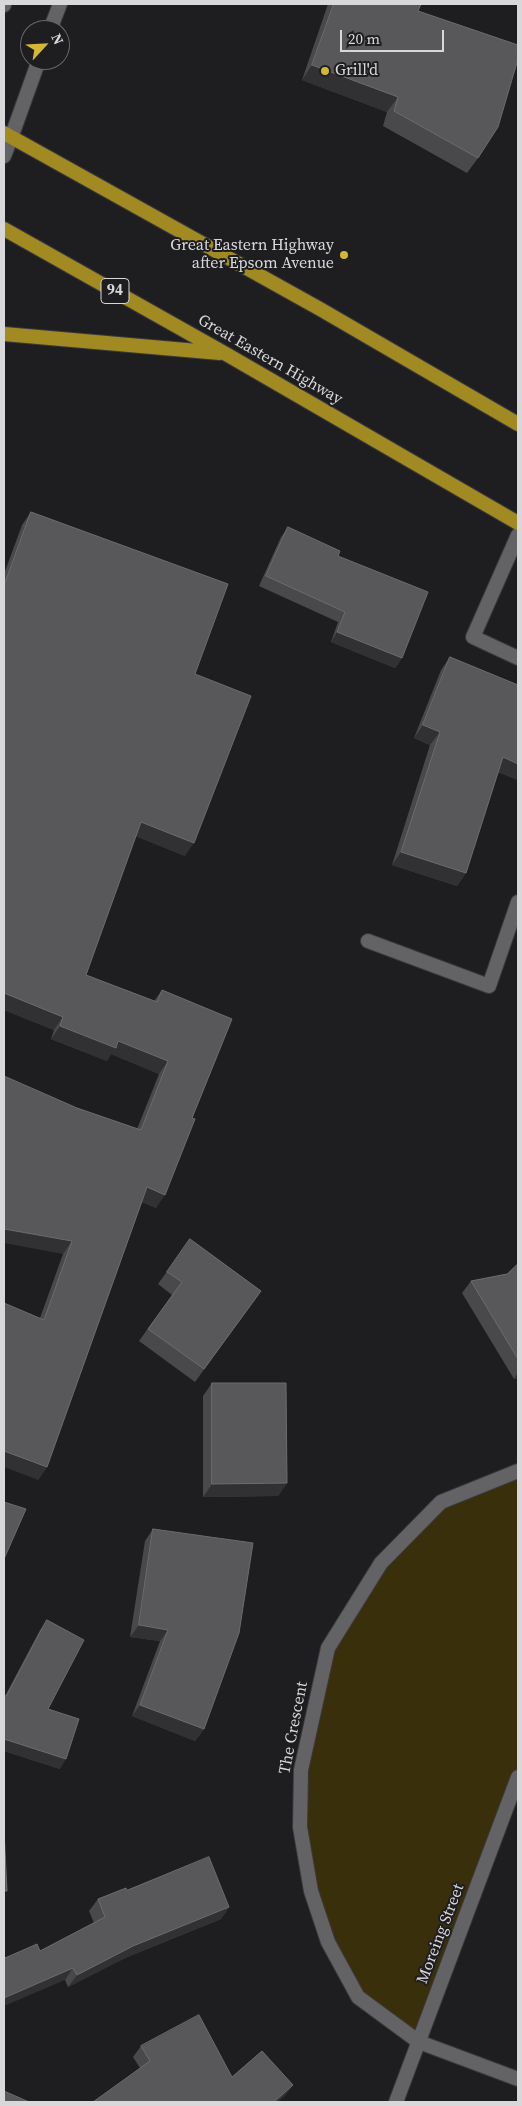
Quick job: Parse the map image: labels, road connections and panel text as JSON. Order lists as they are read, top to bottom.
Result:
{
  "streets": {
    "highway": ["94", "Great Eastern Highway"],
    "street": ["The Crescent", "Moreing Street"]
  },
  "crossings": [
    ["The Crescent", "Moreing Street"]
  ],
  "places": ["Grill'd", "Great Eastern Highway after Epsom Avenue"],
  "scale_bar": "20 m",
  "north": "top right"
}
